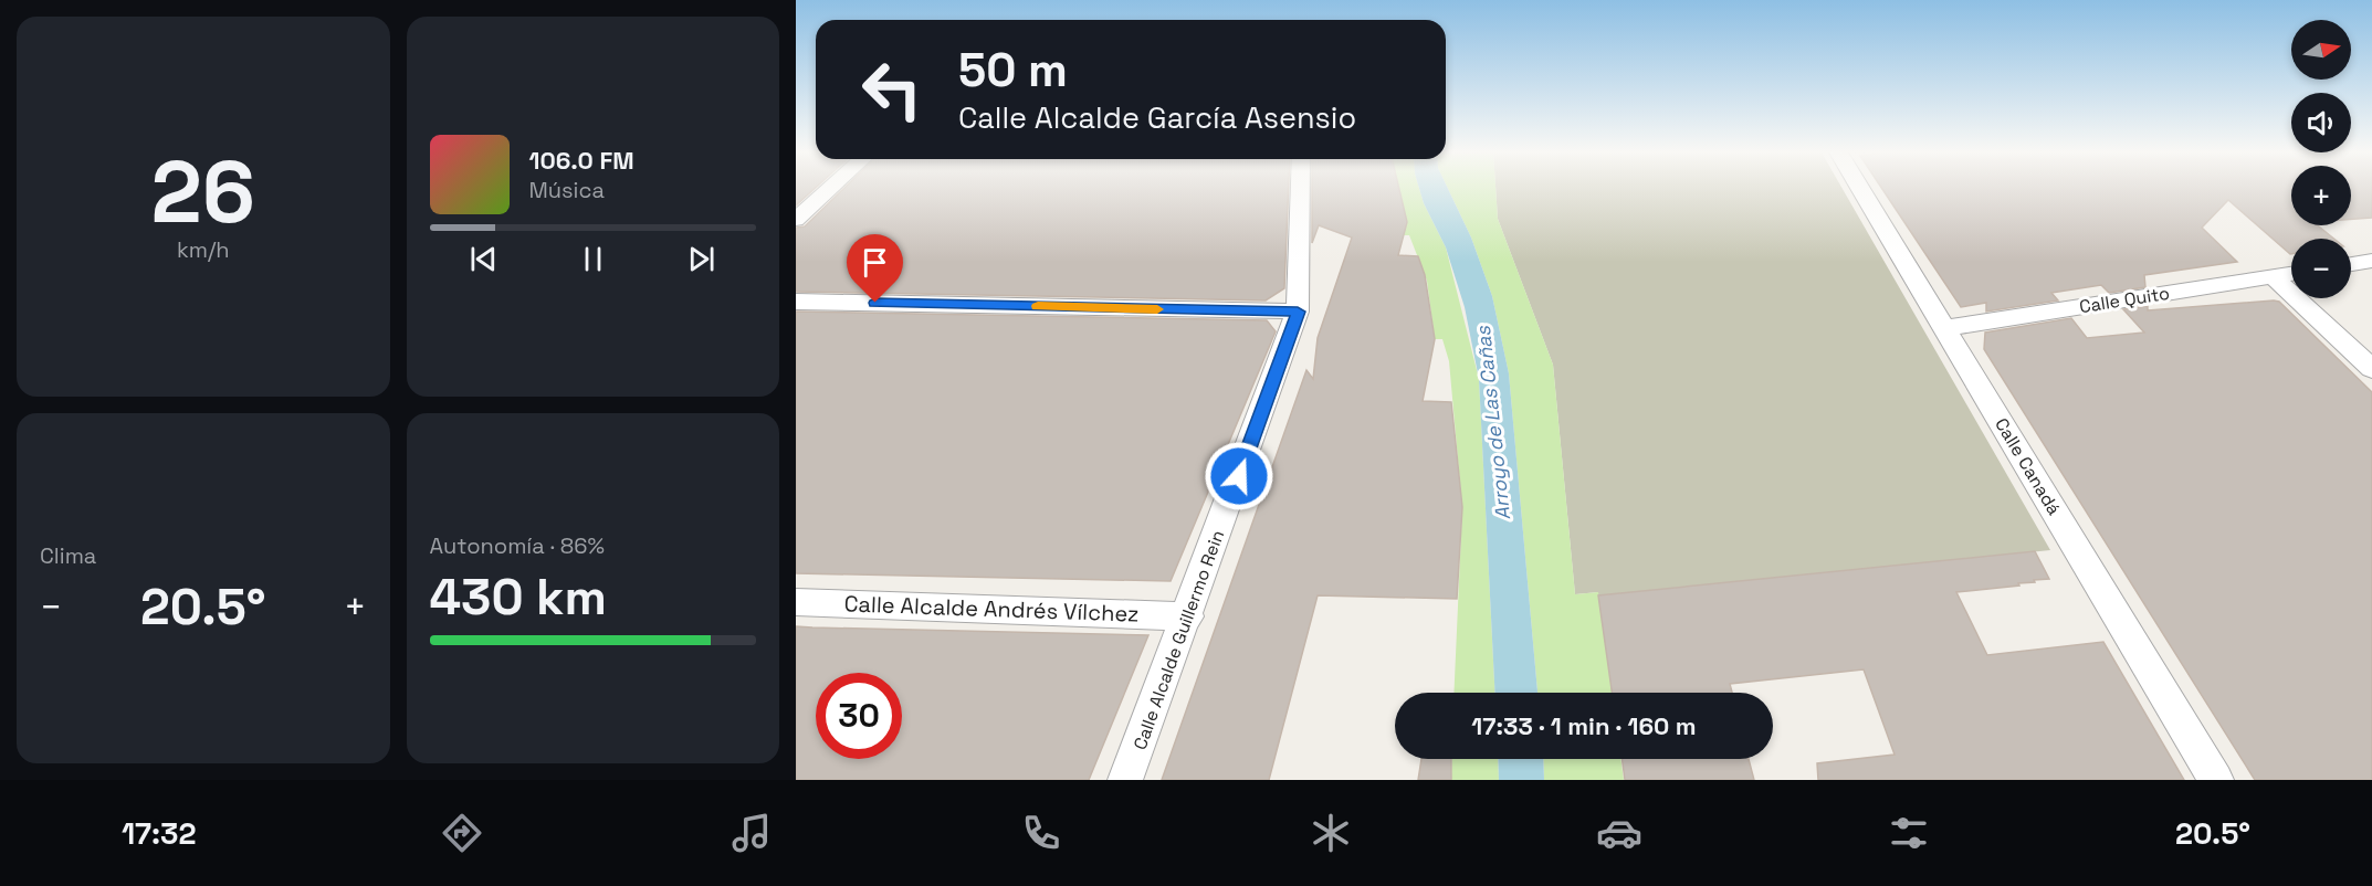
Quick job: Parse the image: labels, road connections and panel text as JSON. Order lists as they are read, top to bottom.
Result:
{
  "streets": {
    "street": [
      "Calle Quito",
      "Calle Canadá",
      "Calle Alcalde Andrés Vílchez",
      "Calle Alcalde Guillermo Rein"
    ]
  },
  "crossings": [
    ["Calle Quito", "Calle Canadá"],
    ["Calle Alcalde Andrés Vílchez", "Calle Alcalde Guillermo Rein"]
  ],
  "water": ["Arroyo de Las Cañas"],
  "north": "right",
  "page": {
    "tile": [
      ["26", "km/h"],
      "Clima",
      ["Autonomía · 86%", "430 km"]
    ],
    "map_buttons": ["+", "−"],
    "turn": ["50 m", "Calle Alcalde García Asensio"],
    "song": ["106.0 FM", "Música"],
    "heat": ["−", "20.5°", "+"],
    "limit": "30",
    "trip": "17:33 · 1 min · 160 m",
    "tabs": ["17:32", "20.5°"]
  }
}
